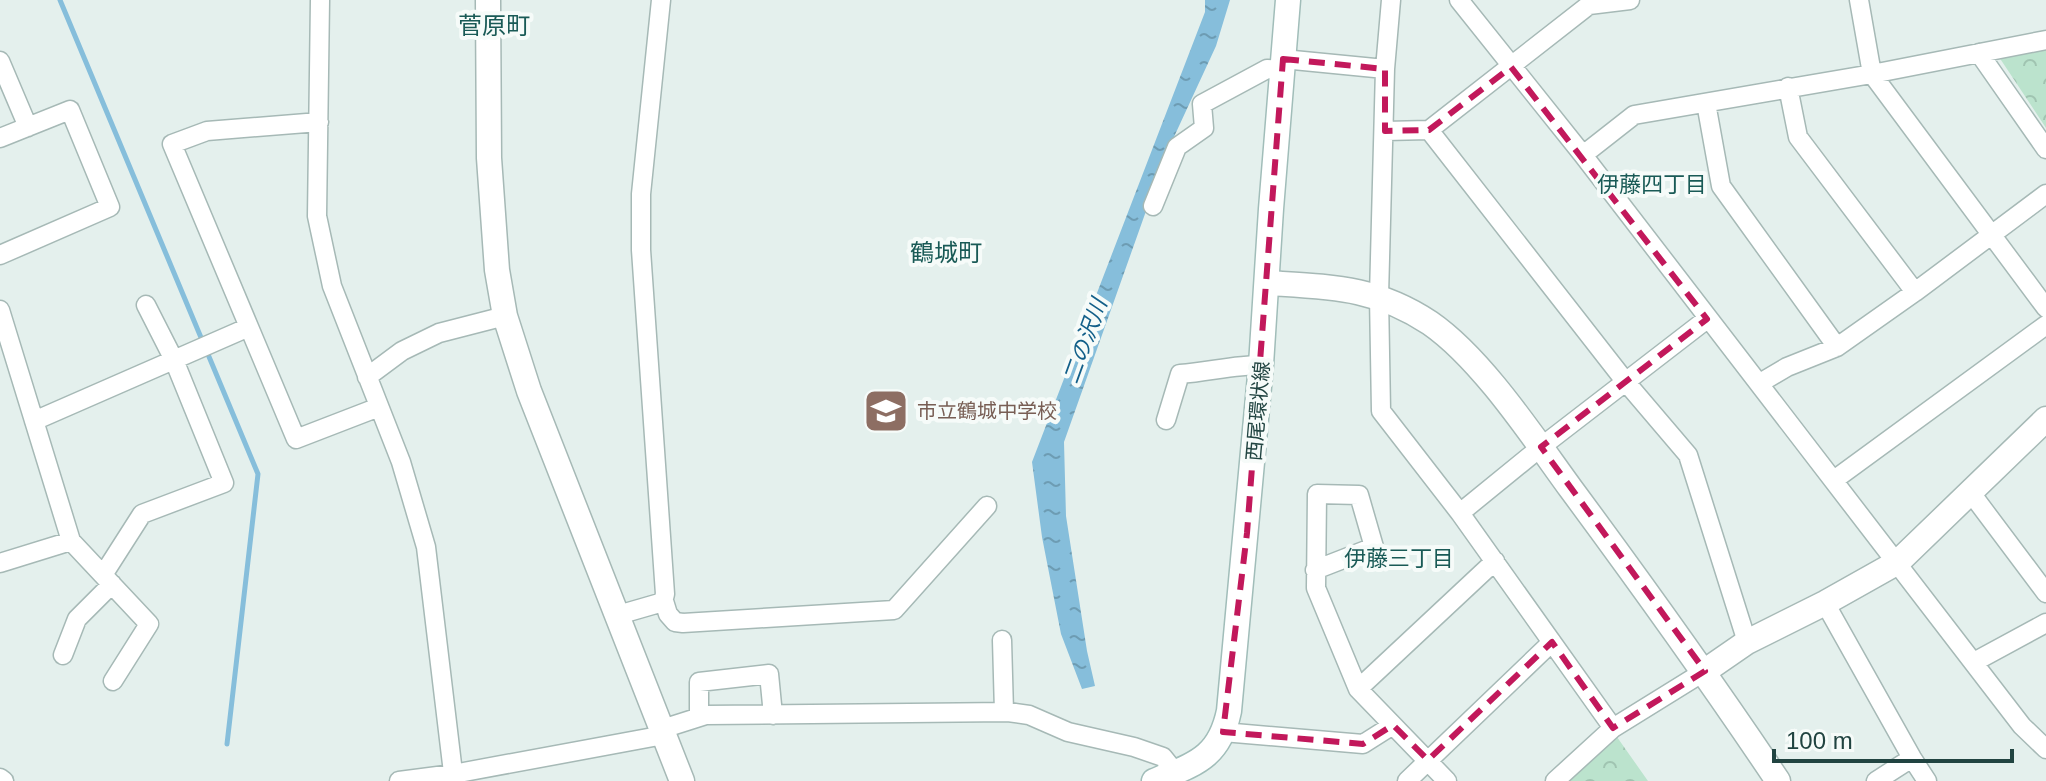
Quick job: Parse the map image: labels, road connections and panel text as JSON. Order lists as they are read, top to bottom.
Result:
{
  "streets": {
    "street": ["西尾環状線"]
  },
  "districts": [
    "菅原町",
    "伊藤四丁目",
    "鶴城町",
    "伊藤三丁目"
  ],
  "water": ["二の沢川"],
  "places": {
    "school or university": ["市立鶴城中学校"]
  },
  "scale_bar": "100 m"
}
